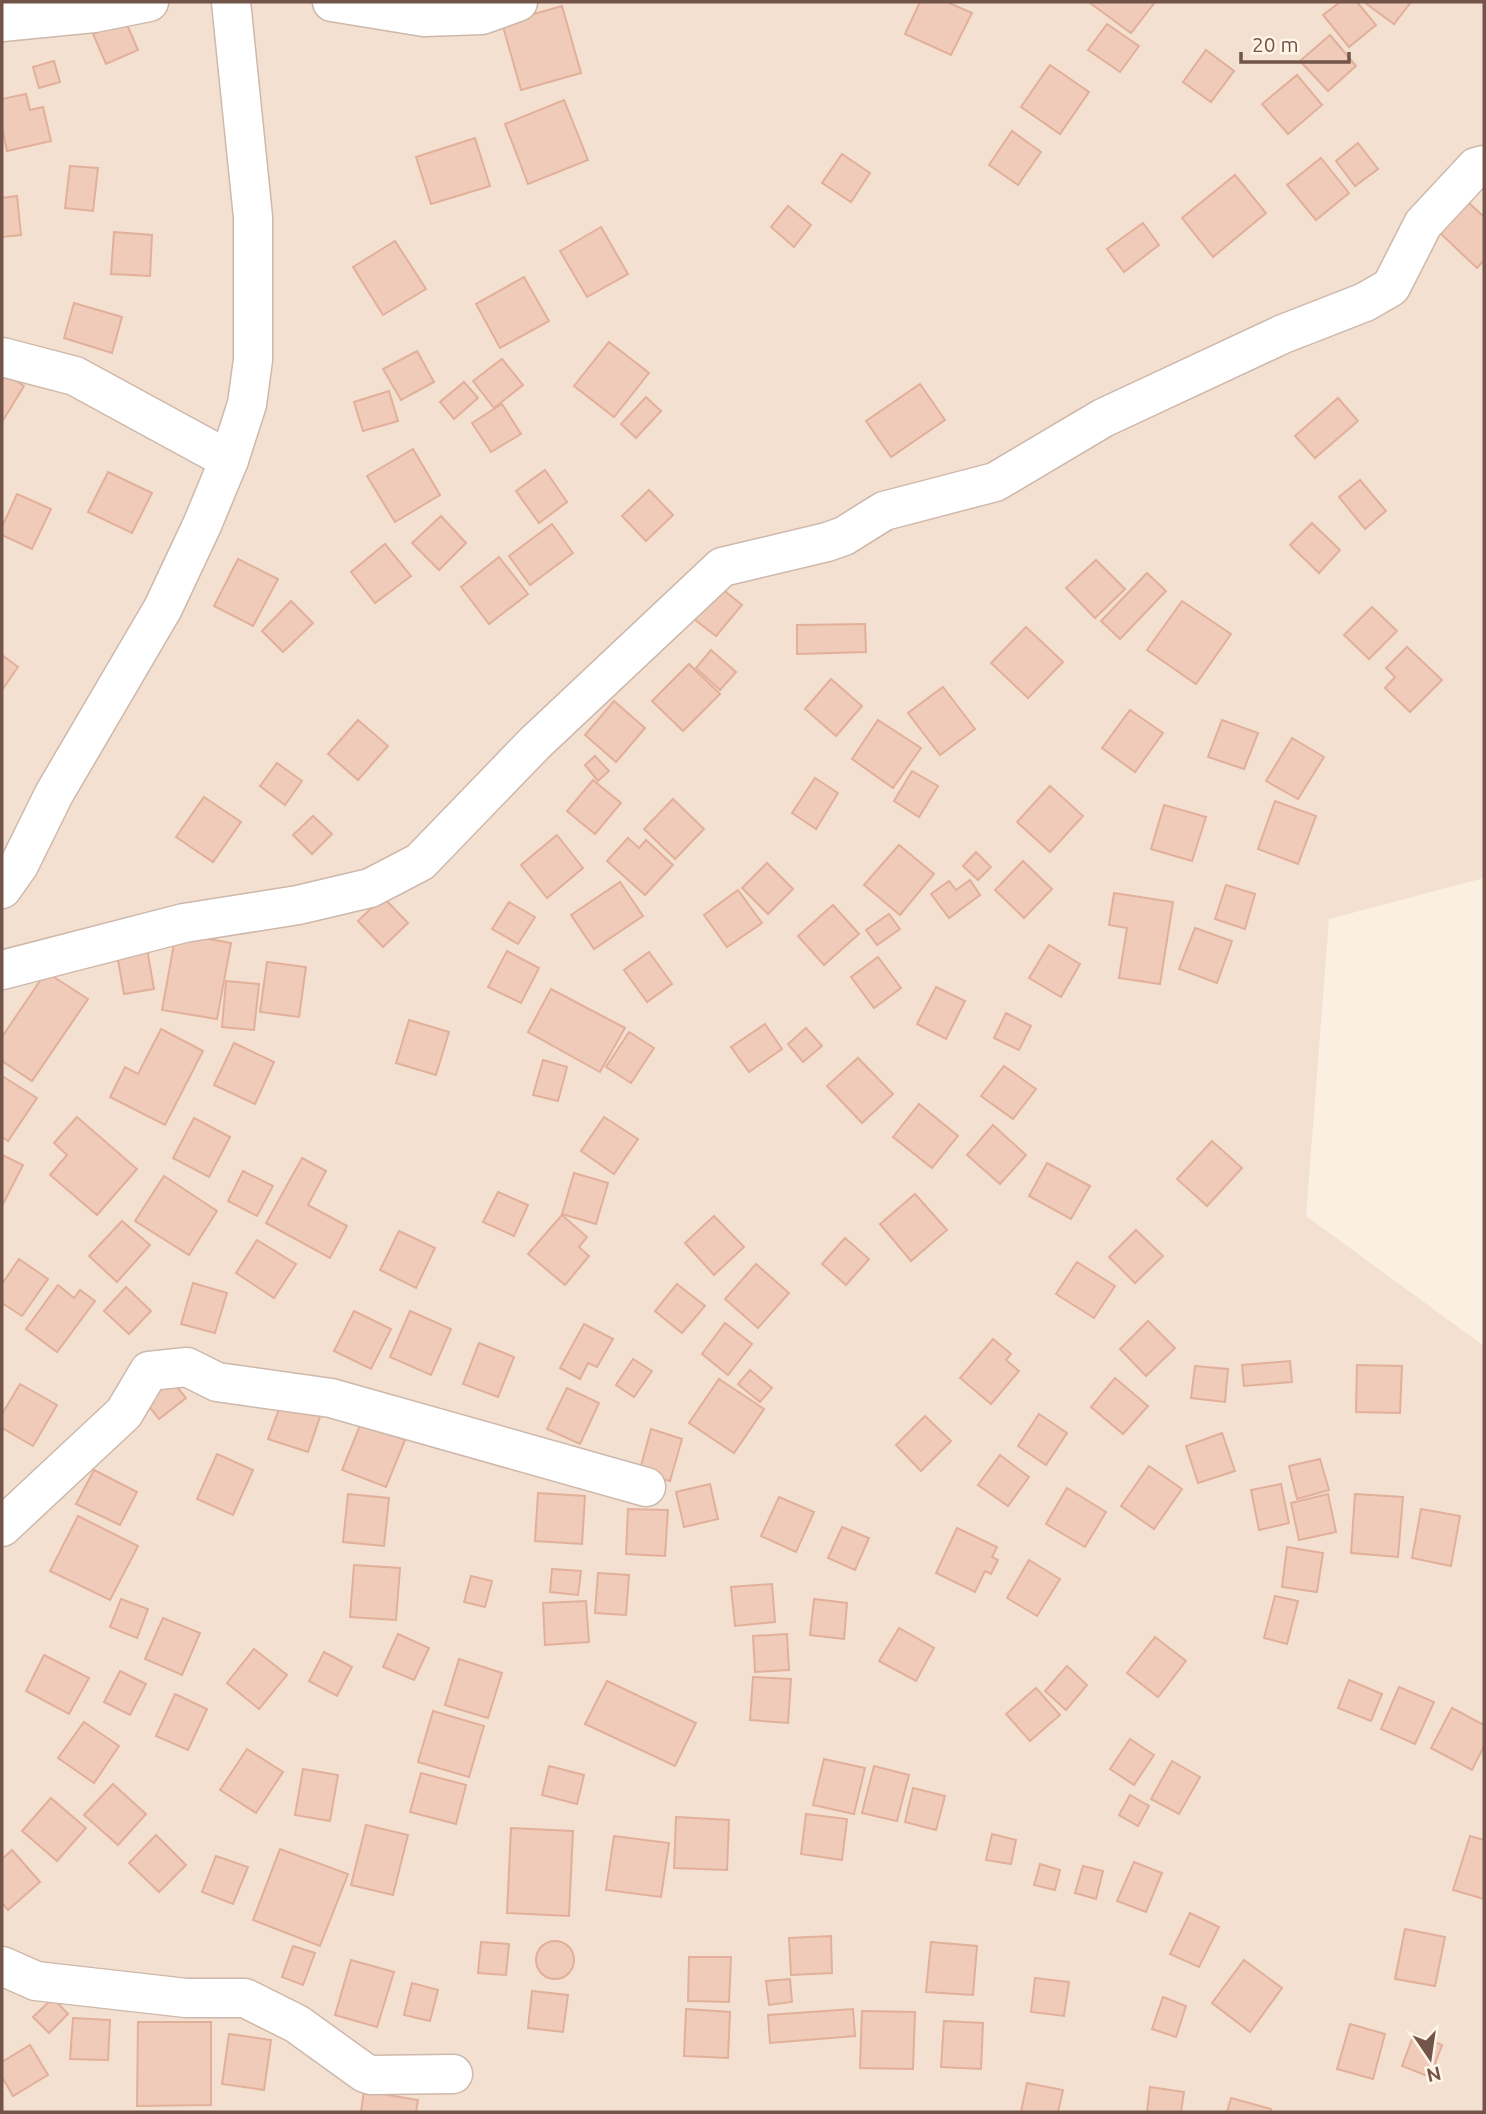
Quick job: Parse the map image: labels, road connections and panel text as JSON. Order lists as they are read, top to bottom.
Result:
{
  "scale_bar": "20 m",
  "north": "bottom"
}
